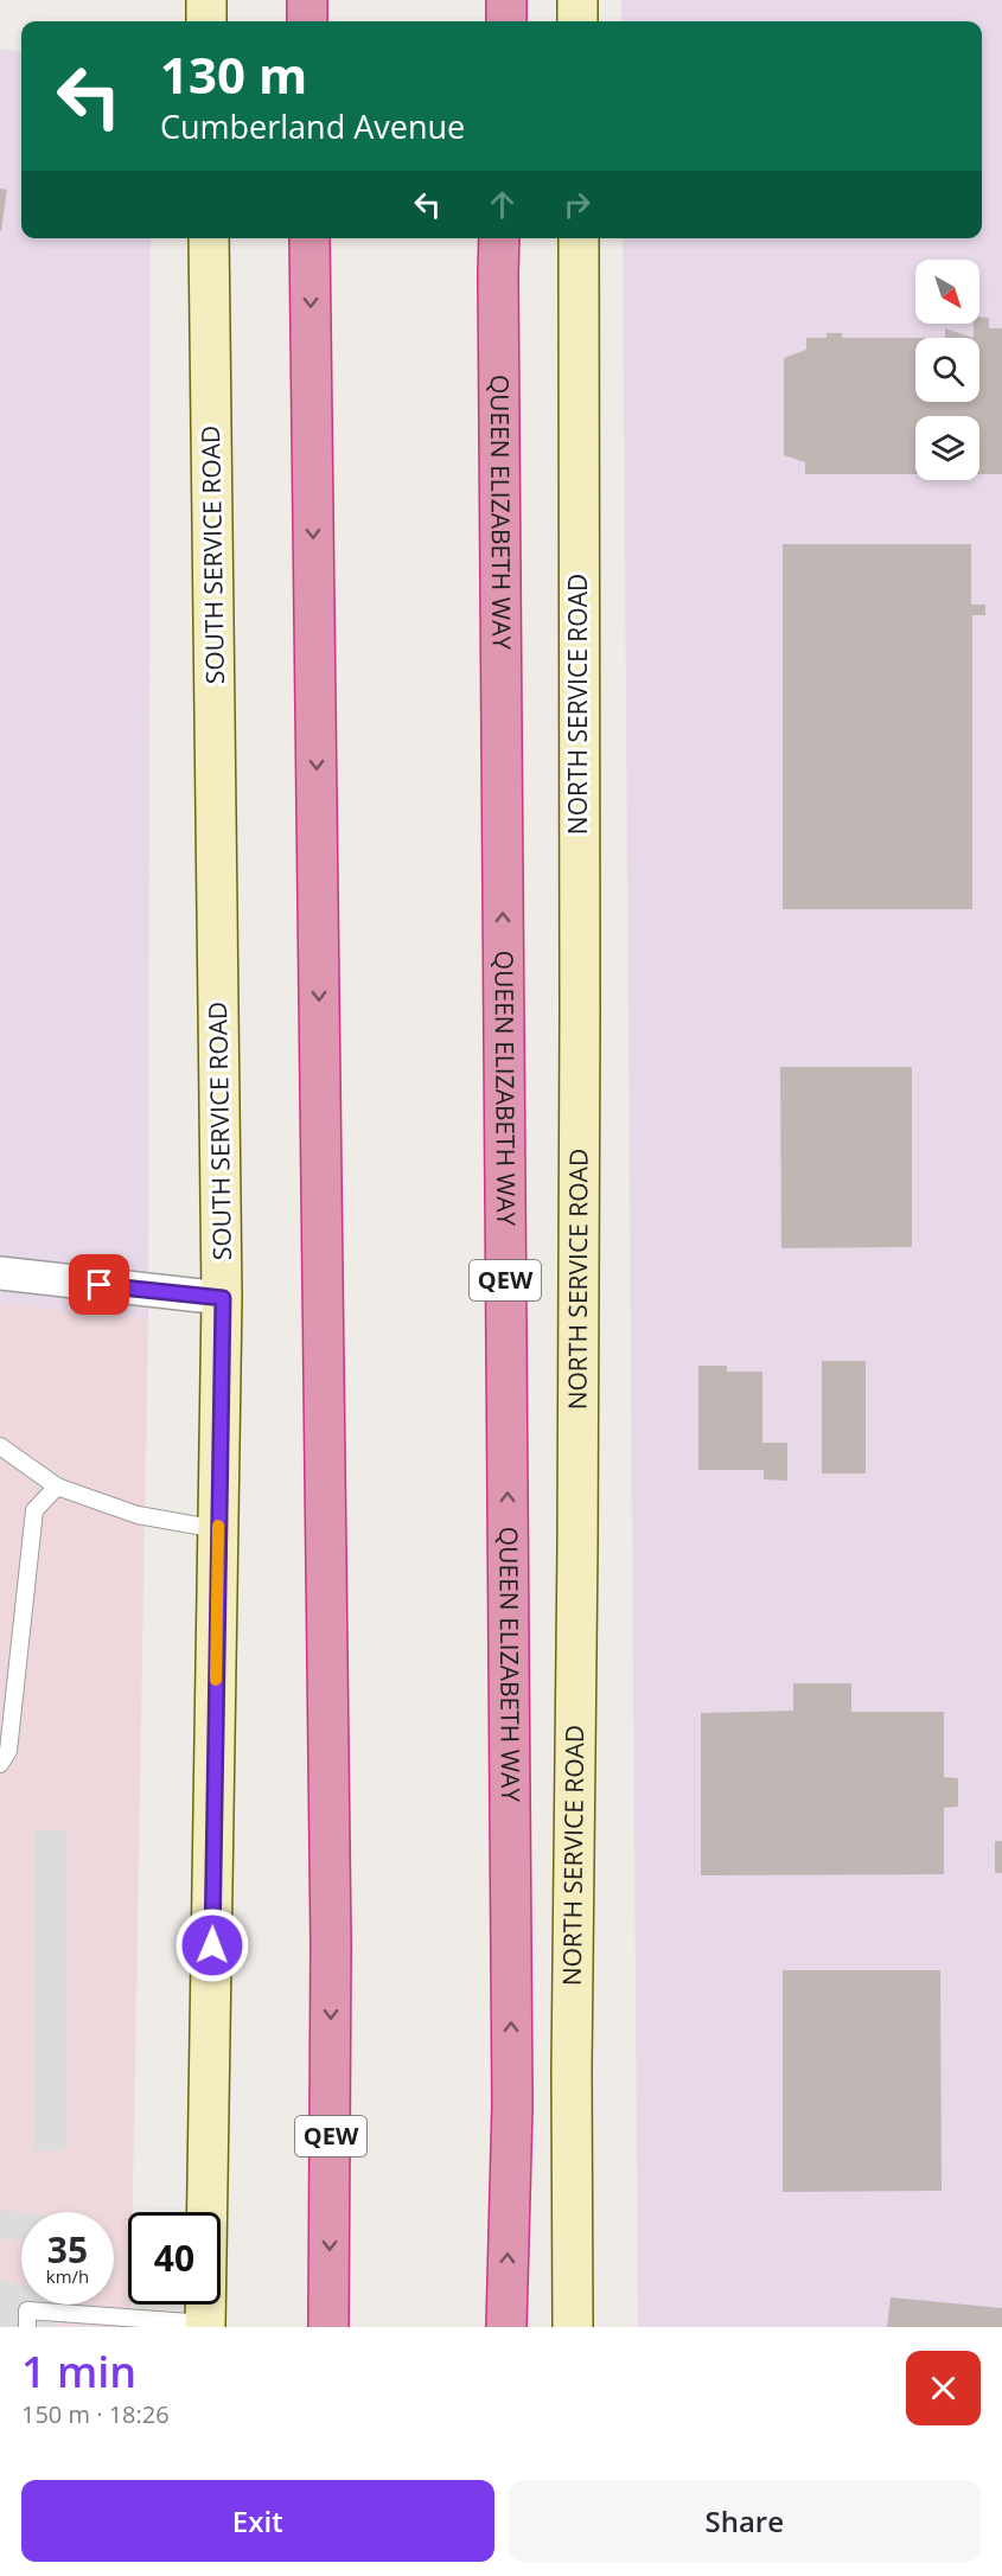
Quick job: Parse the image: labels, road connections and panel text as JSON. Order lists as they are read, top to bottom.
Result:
{
  "streets": {
    "highway": ["QUEEN ELIZABETH WAY", "QEW"],
    "street": ["SOUTH SERVICE ROAD", "NORTH SERVICE ROAD"]
  },
  "north": "bottom right",
  "page": {
    "turn": ["130 m", "Cumberland Avenue"],
    "speed": "35 km/h",
    "limit": "40",
    "heading": ["1 min", "150 m · 18:26"],
    "buttons": ["Exit", "Share"]
  }
}
